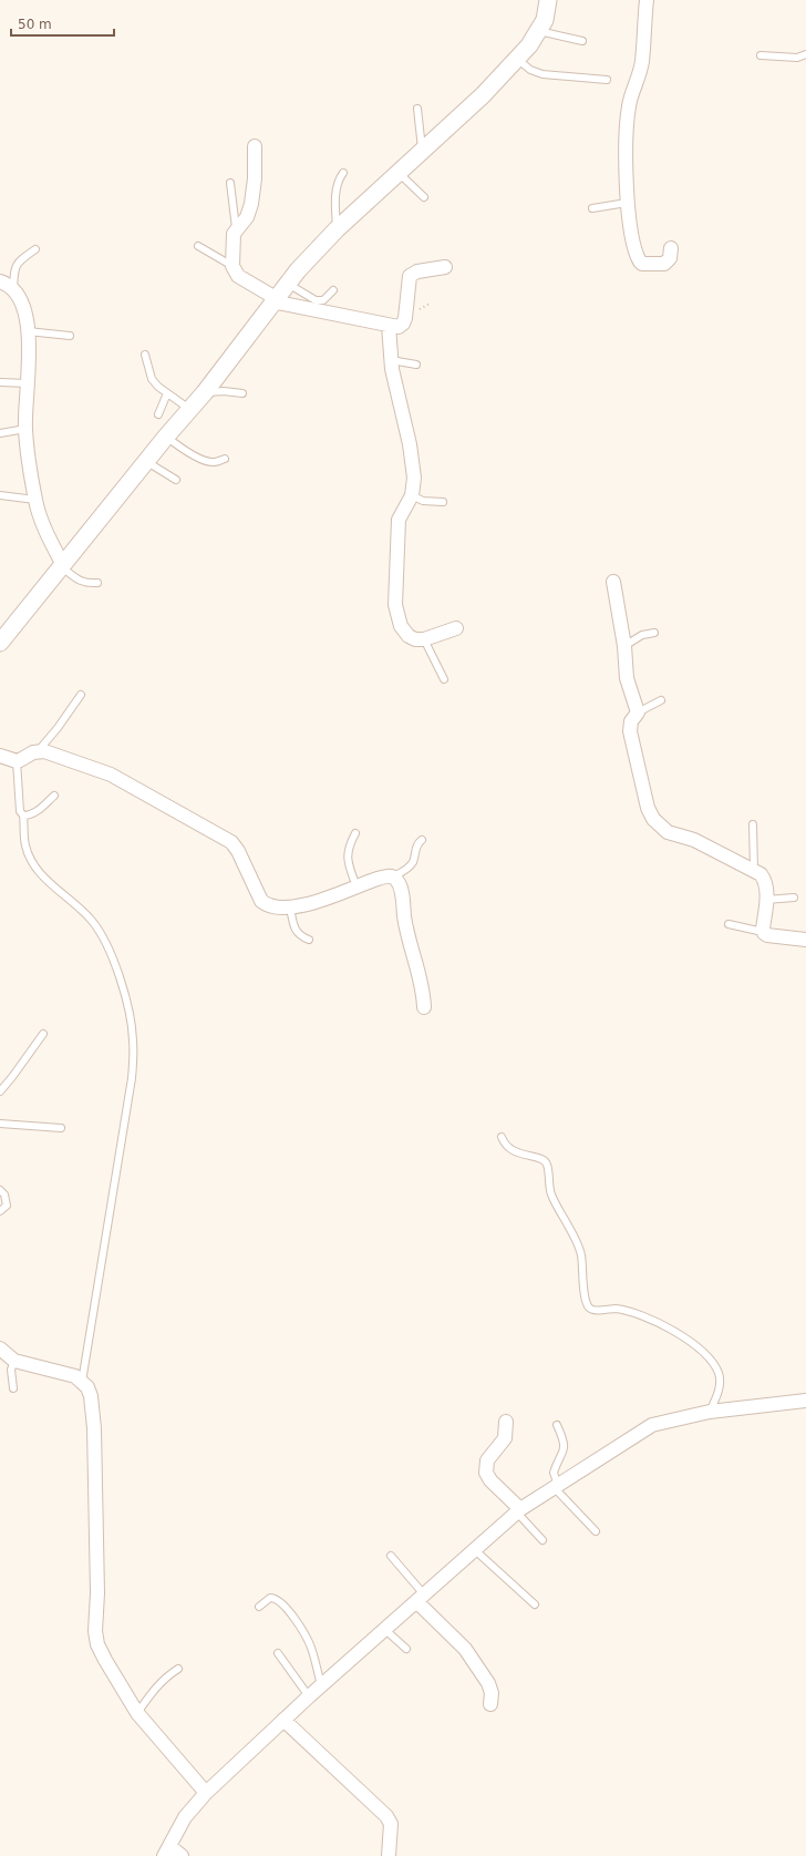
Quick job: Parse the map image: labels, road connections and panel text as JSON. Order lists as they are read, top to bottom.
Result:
{
  "scale_bar": "50 m"
}
